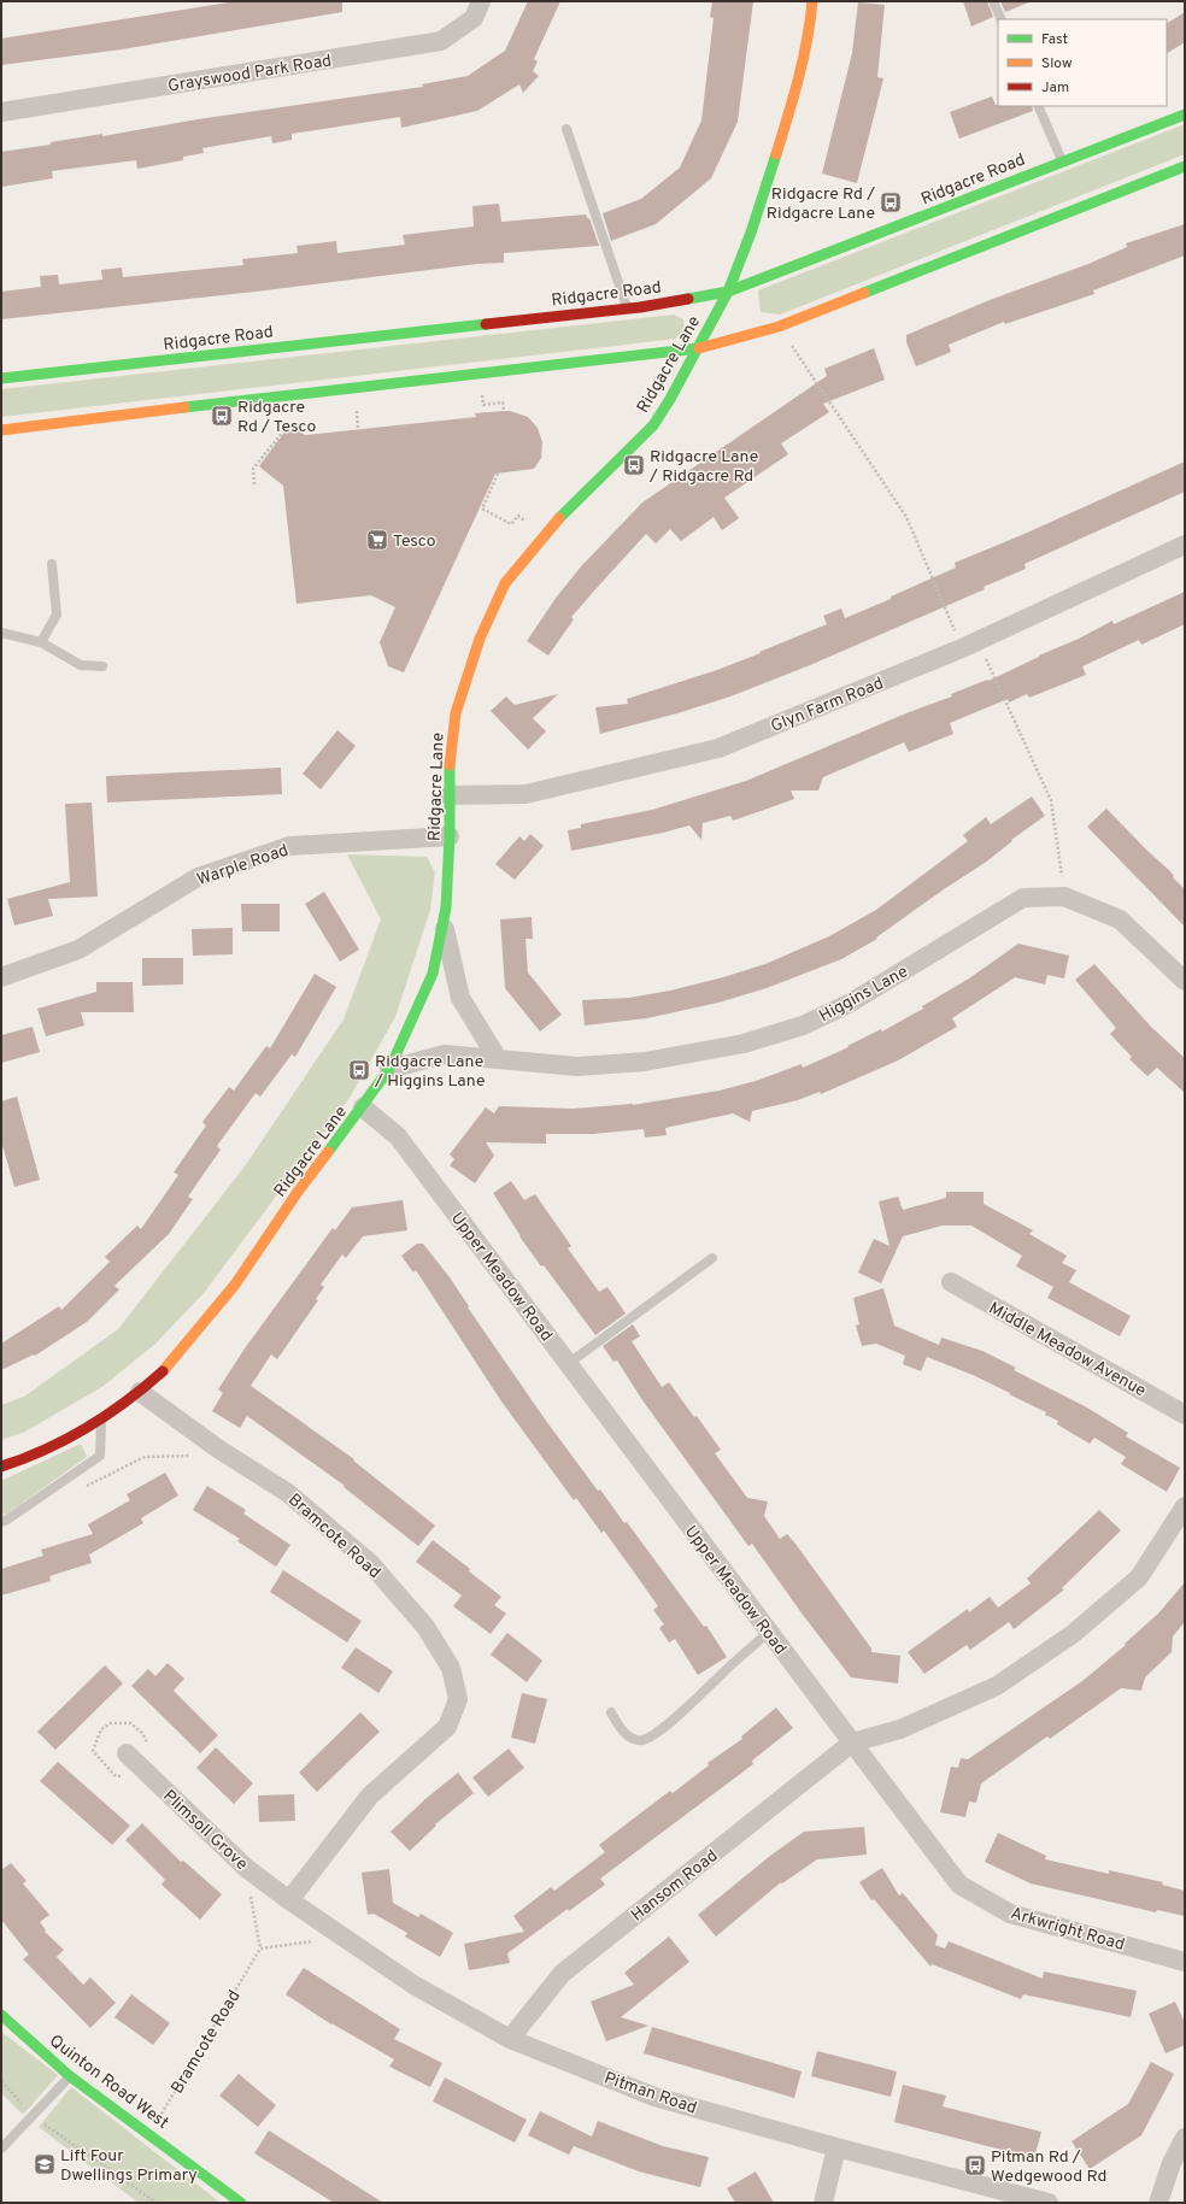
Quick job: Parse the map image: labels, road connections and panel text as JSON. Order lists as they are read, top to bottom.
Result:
{
  "streets": {
    "street": [
      "Grayswood Park Road",
      "Ridgacre Road",
      "Ridgacre Lane",
      "Glyn Farm Road",
      "Warple Road",
      "Higgins Lane",
      "Upper Meadow Road",
      "Middle Meadow Avenue",
      "Bramcote Road",
      "Plimsoll Grove",
      "Hansom Road",
      "Arkwright Road",
      "Quinton Road West",
      "Pitman Road"
    ]
  },
  "crossings": [
    ["Ridgacre Road", "Ridgacre Lane"],
    ["Ridgacre Lane", "Glyn Farm Road"],
    ["Ridgacre Lane", "Warple Road"],
    ["Ridgacre Lane", "Higgins Lane"],
    ["Ridgacre Lane", "Upper Meadow Road"],
    ["Ridgacre Lane", "Bramcote Road"],
    ["Upper Meadow Road", "Hansom Road"],
    ["Upper Meadow Road", "Arkwright Road"],
    ["Bramcote Road", "Plimsoll Grove"],
    ["Bramcote Road", "Quinton Road West"],
    ["Bramcote Road", "Pitman Road"],
    ["Plimsoll Grove", "Pitman Road"],
    ["Hansom Road", "Arkwright Road"],
    ["Hansom Road", "Pitman Road"]
  ],
  "places": {
    "bus stop": [
      "Ridgacre Rd / Ridgacre Lane",
      "Ridgacre Rd / Tesco",
      "Ridgacre Lane / Ridgacre Rd",
      "Ridgacre Lane / Higgins Lane",
      "Pitman Rd / Wedgewood Rd"
    ],
    "supermarket": ["Tesco"],
    "school or university": ["Lift Four Dwellings Primary"]
  },
  "legend": ["Fast", "Slow", "Jam"]
}
